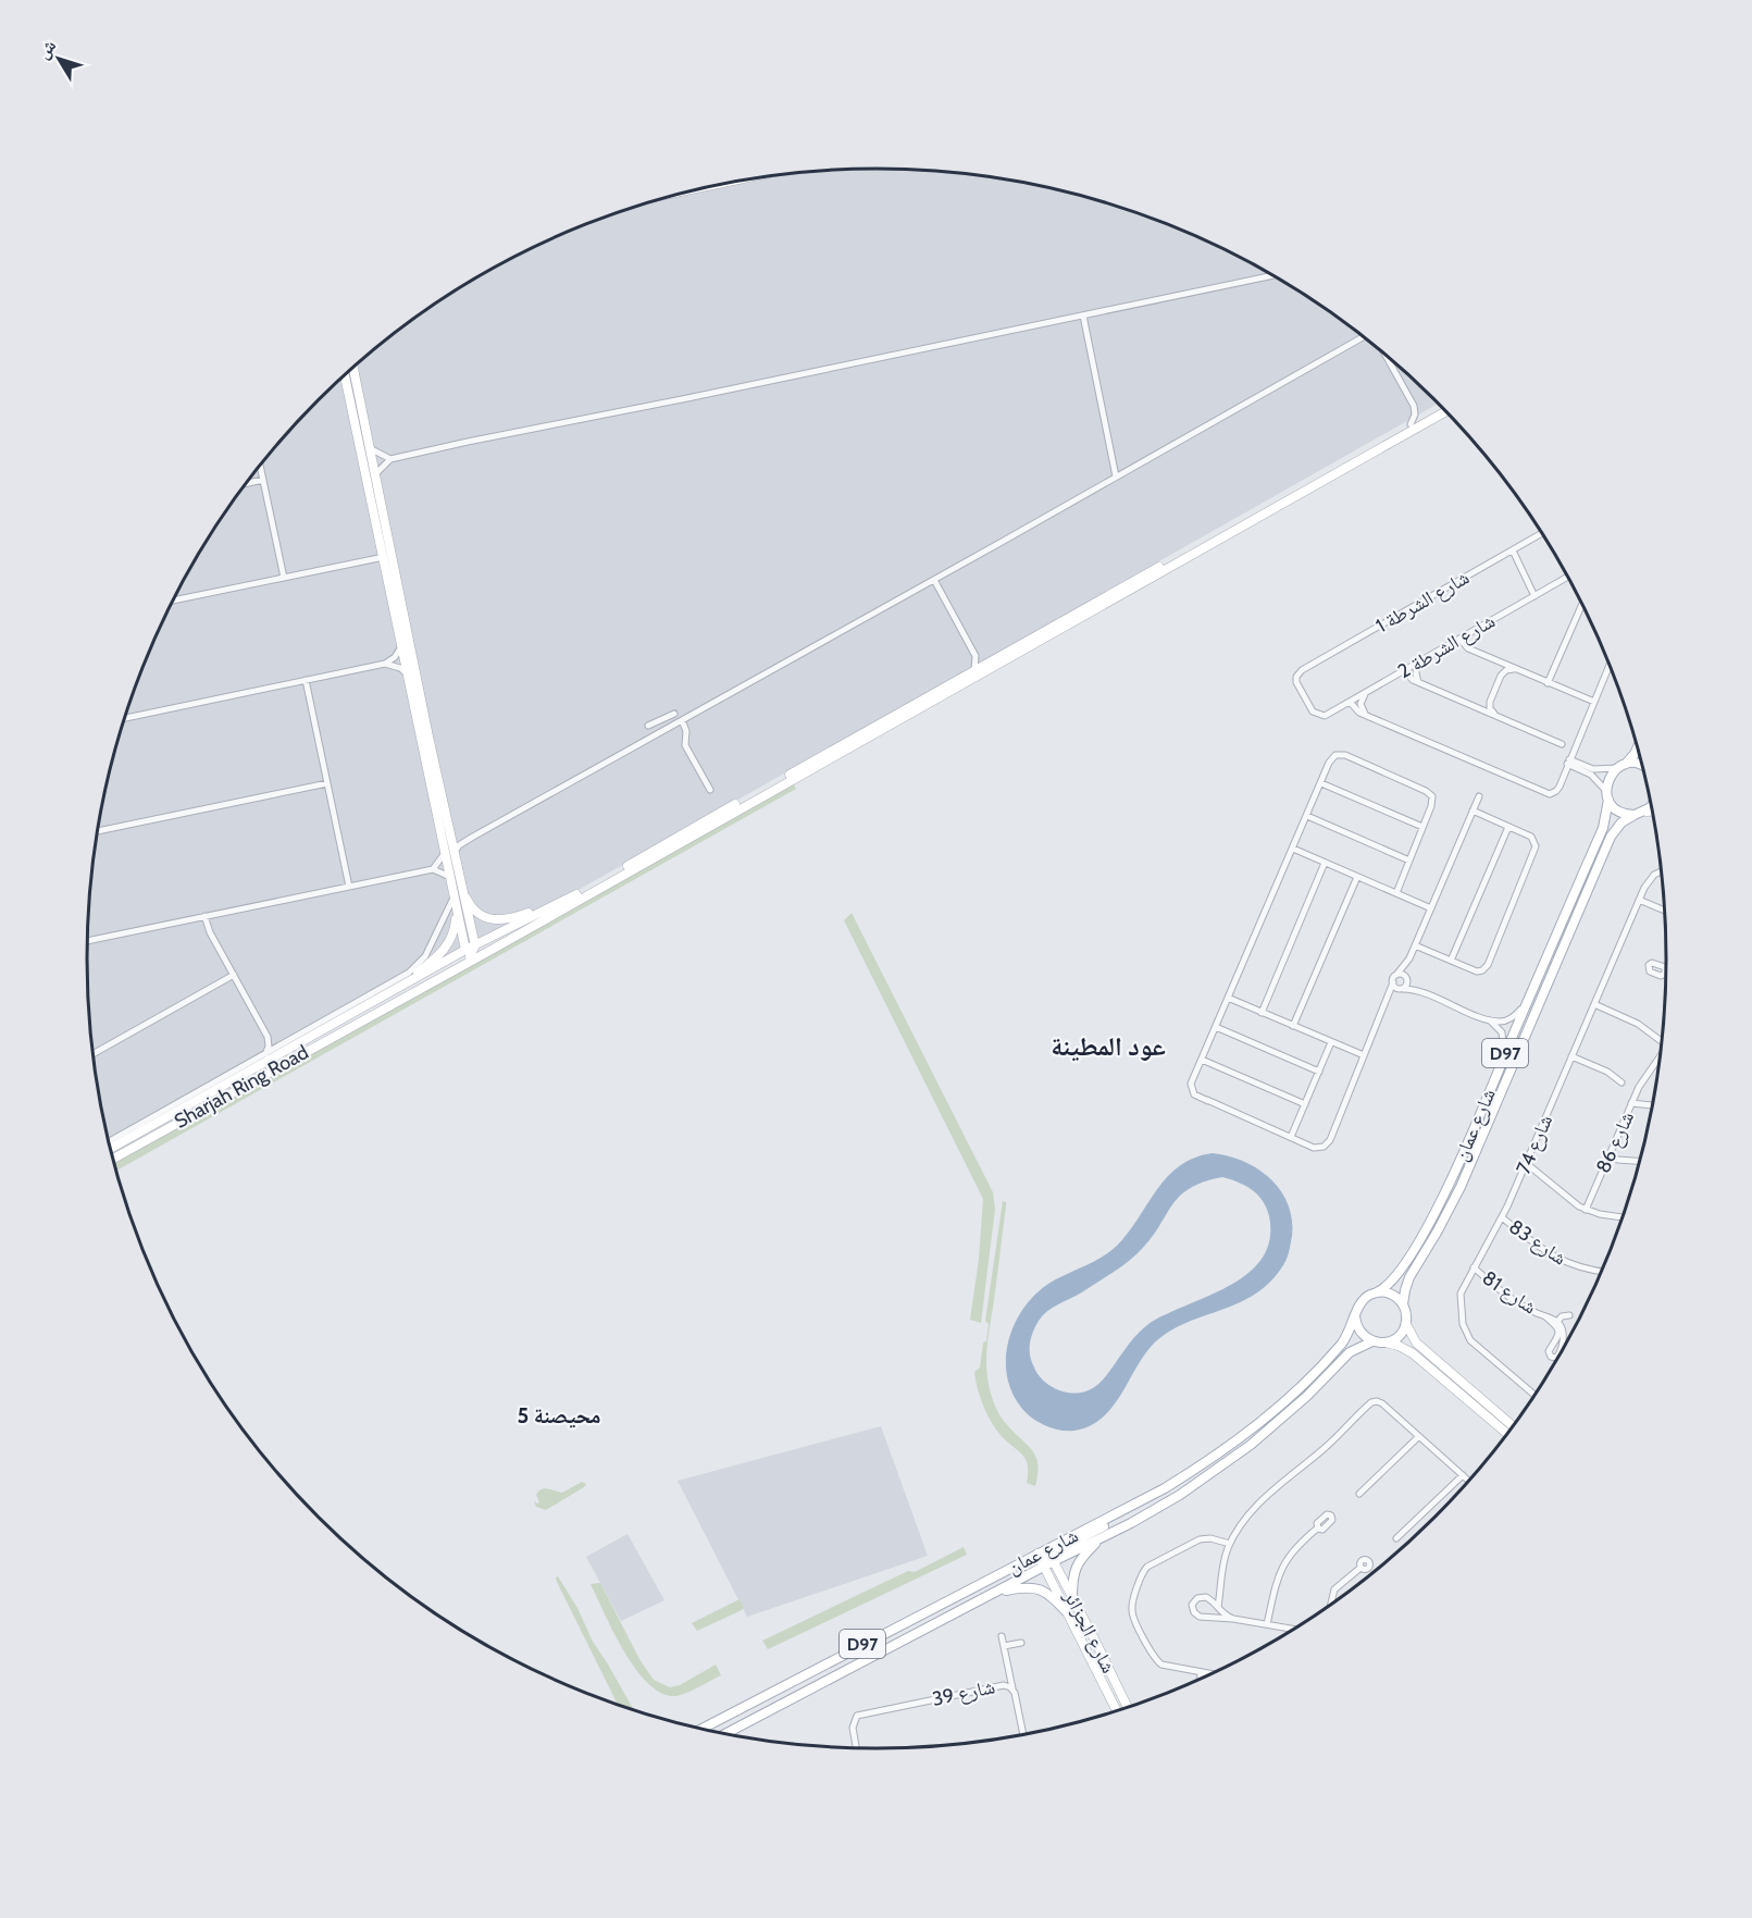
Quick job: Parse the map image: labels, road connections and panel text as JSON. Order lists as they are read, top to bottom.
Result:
{
  "streets": {
    "main road": ["D97", "شارع عمان"],
    "street": [
      "شارع الشرطة 1",
      "شارع الشرطة 2",
      "Sharjah Ring Road",
      "شارع 86",
      "شارع 74",
      "شارع 83",
      "شارع 81",
      "شارع الجزائر",
      "شارع 39"
    ]
  },
  "crossings": [
    ["شارع الشرطة 1", "شارع الشرطة 2"],
    ["شارع عمان", "شارع الجزائر"],
    ["شارع 74", "شارع 83"],
    ["شارع 74", "شارع 81"]
  ],
  "districts": ["عود المطينة", "محيصنة 5"],
  "north": "top left"
}
